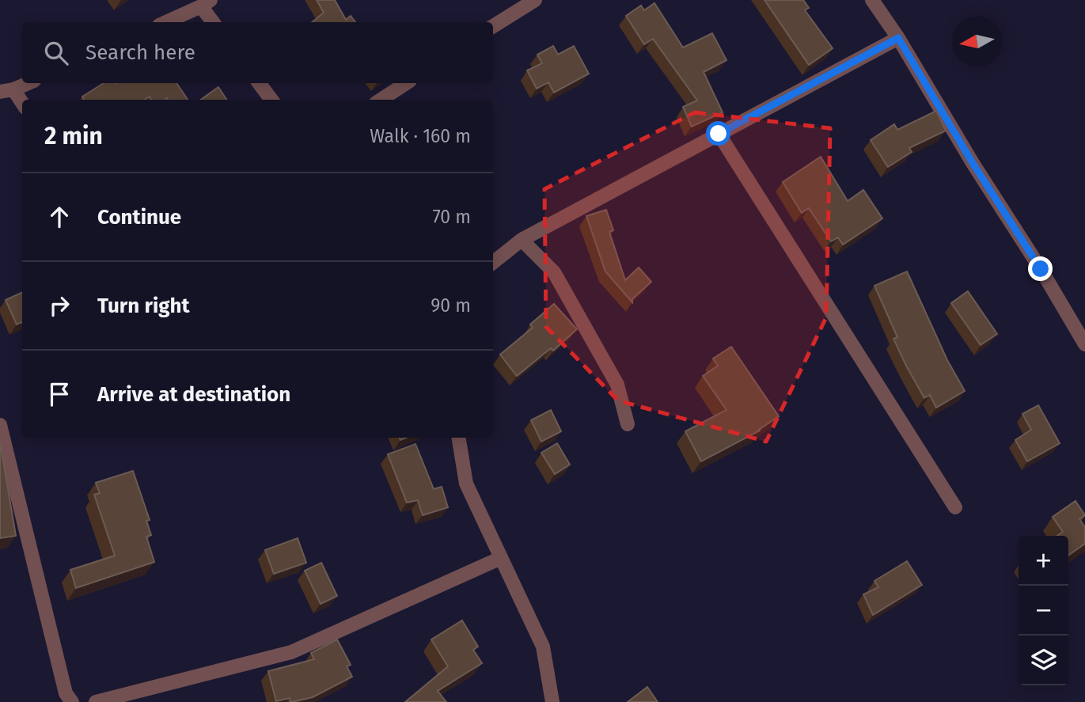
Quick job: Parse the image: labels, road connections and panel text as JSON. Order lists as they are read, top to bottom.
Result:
{
  "north": "left",
  "page": {
    "search": "Search here",
    "heading": ["2 min", "Walk · 160 m"],
    "list": [
      ["Continue", "70 m"],
      ["Turn right", "90 m"],
      "Arrive at destination"
    ],
    "map_buttons": ["+", "−"]
  }
}
